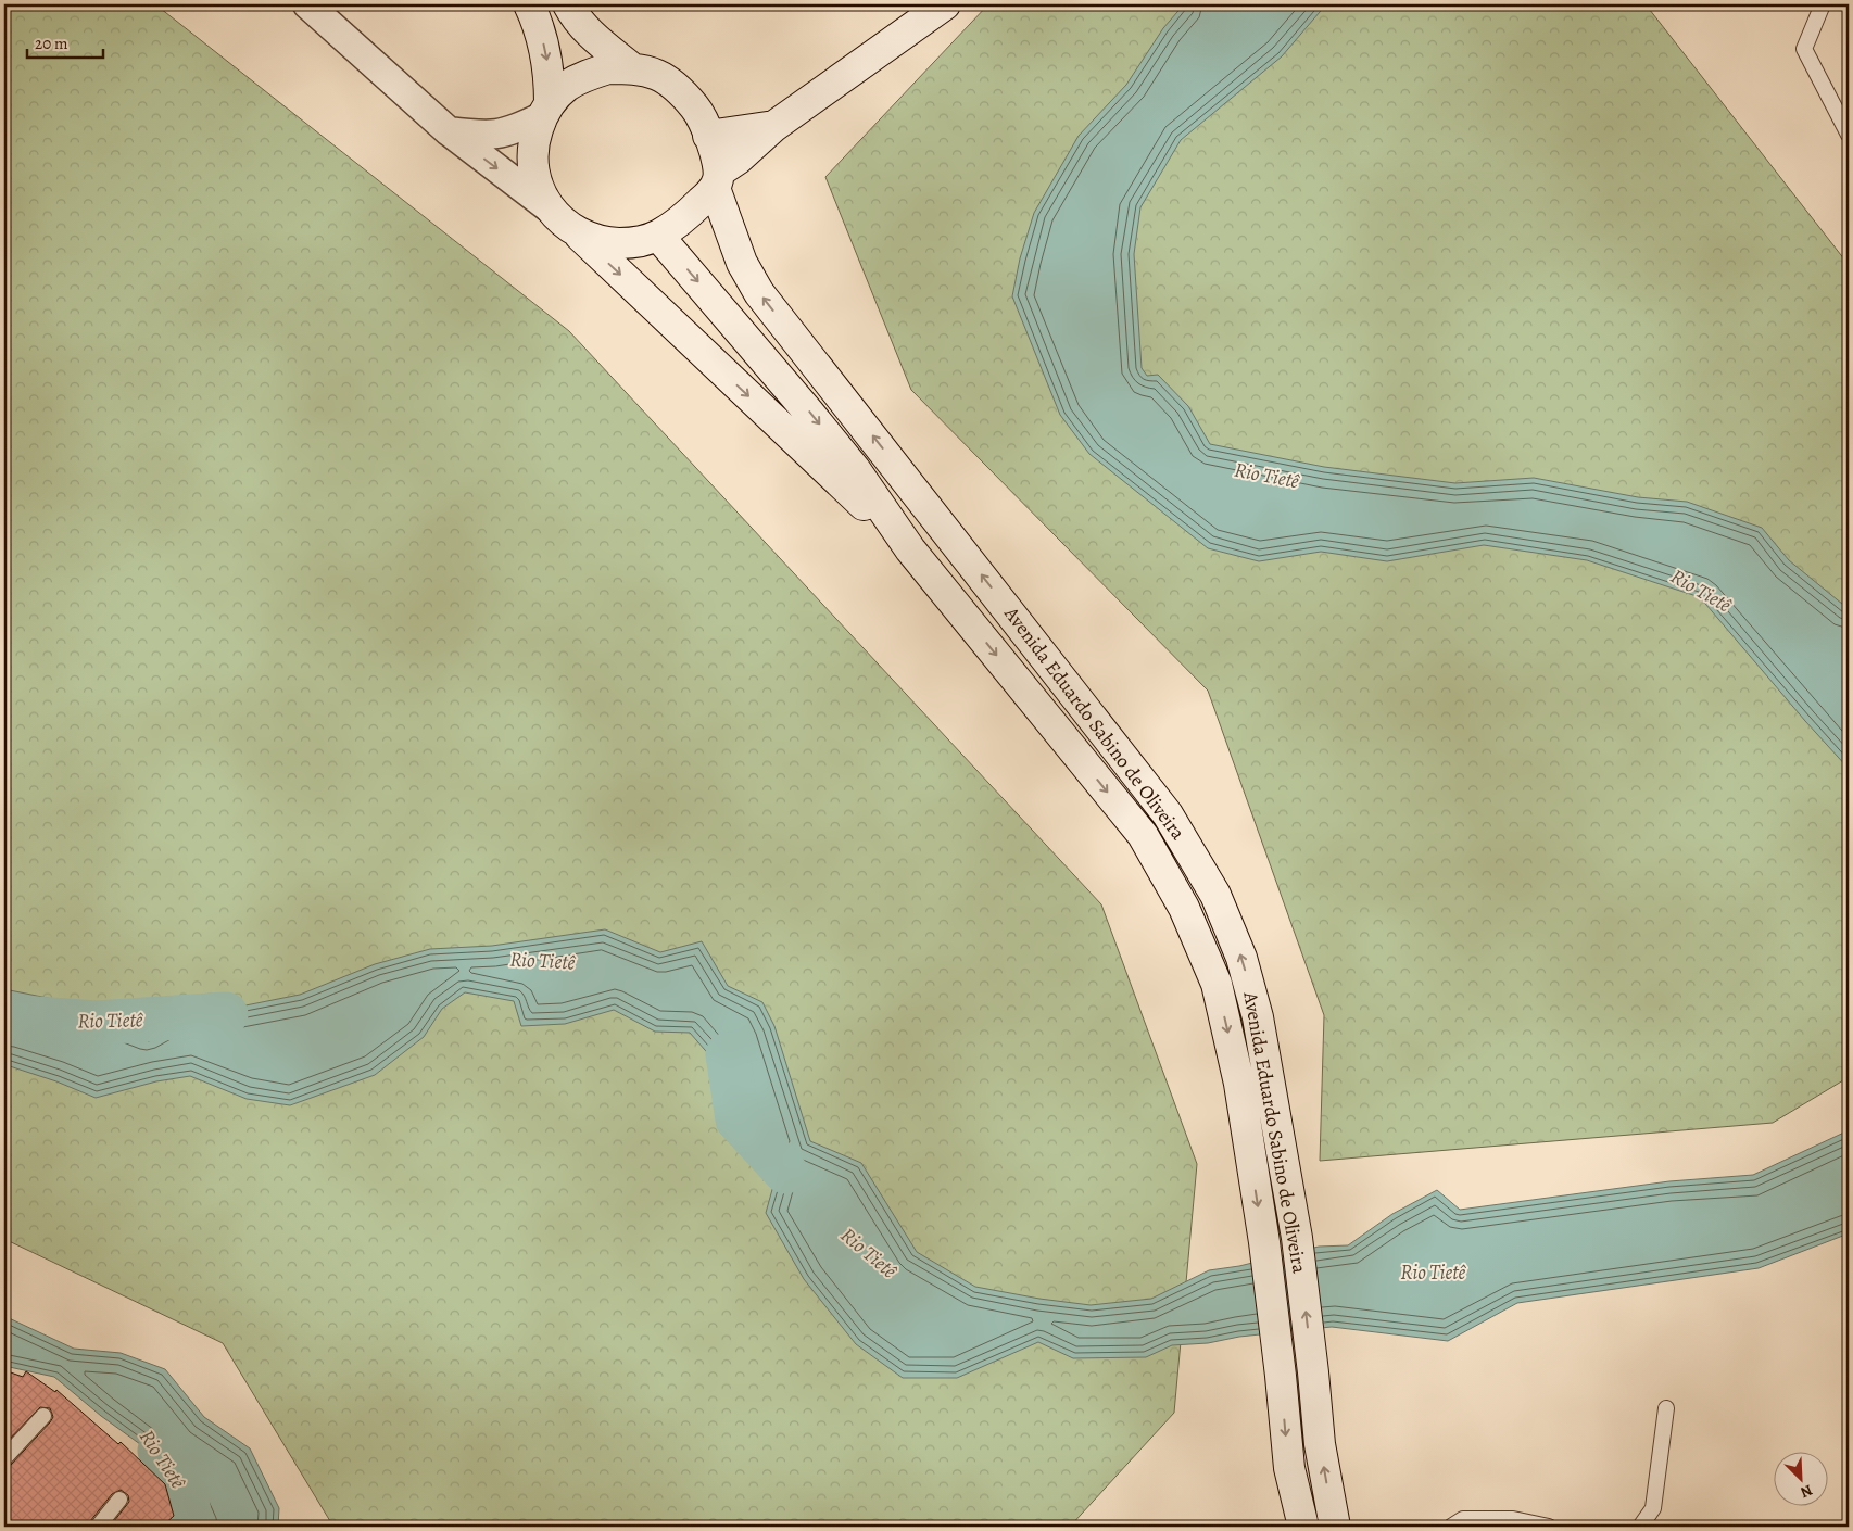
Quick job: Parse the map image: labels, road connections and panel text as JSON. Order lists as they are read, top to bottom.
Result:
{
  "streets": {
    "main road": ["Avenida Eduardo Sabino de Oliveira"]
  },
  "water": ["Rio Tietê"],
  "scale_bar": "20 m",
  "north": "bottom right"
}
